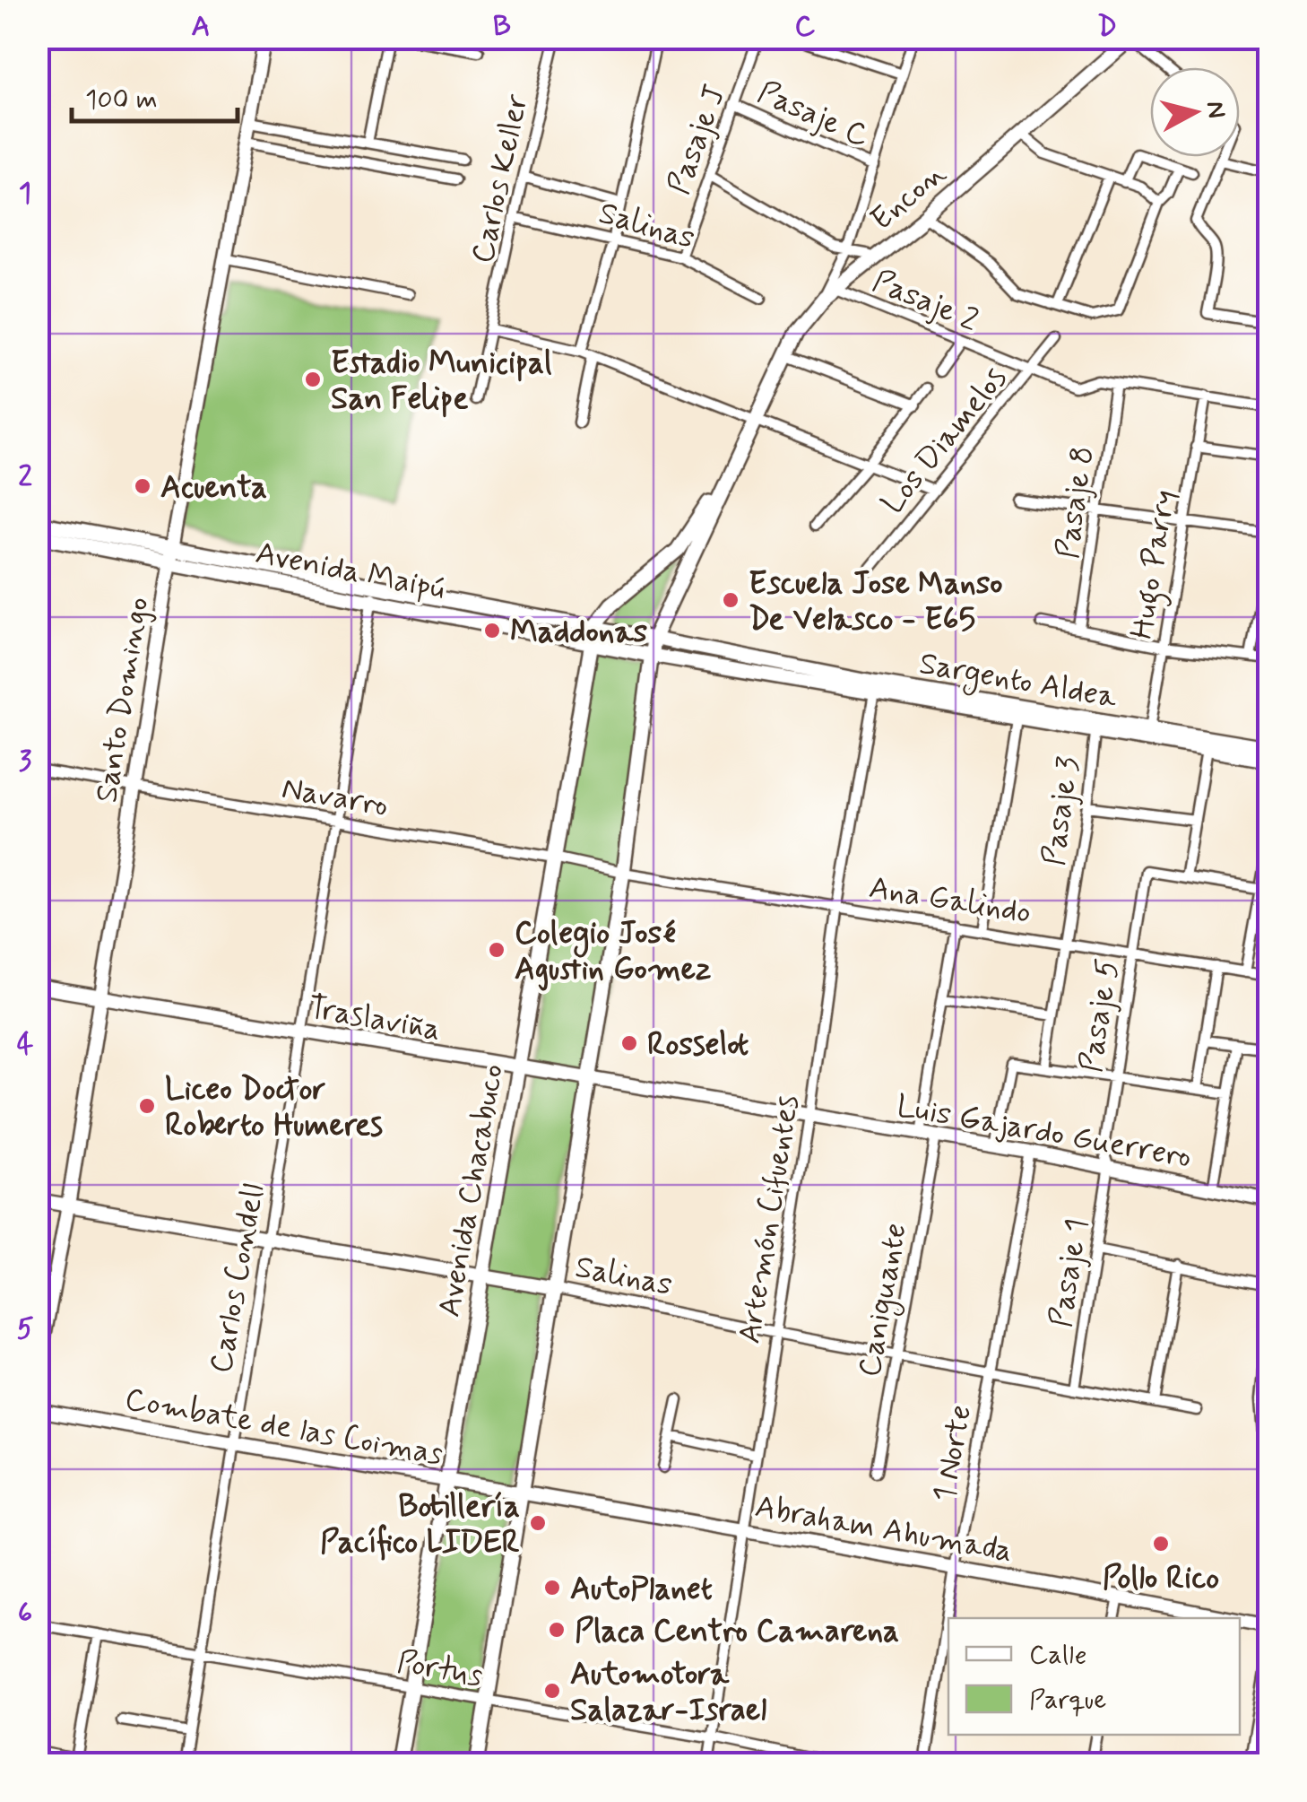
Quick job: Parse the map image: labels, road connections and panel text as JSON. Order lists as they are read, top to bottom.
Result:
{
  "streets": {
    "main road": ["Encon", "Avenida Maipú", "Avenida Chacabuco"],
    "street": [
      "Pasaje C",
      "Pasaje J",
      "Carlos Keller",
      "Salinas",
      "Pasaje 2",
      "Los Diamelos",
      "Pasaje 8",
      "Hugo Parry",
      "Sargento Aldea",
      "Santo Domingo",
      "Navarro",
      "Pasaje 3",
      "Ana Galindo",
      "Pasaje 5",
      "Traslaviña",
      "Luis Gajardo Guerrero",
      "Artemón Cifuentes",
      "Pasaje 1",
      "Carlos Condell",
      "Caniguante",
      "Combate de las Coimas",
      "1 Norte",
      "Abraham Ahumada",
      "Portus"
    ]
  },
  "crossings": [
    ["Pasaje C", "Pasaje J"],
    ["Pasaje J", "Salinas"],
    ["Carlos Keller", "Salinas"],
    ["Encon", "Pasaje 2"],
    ["Encon", "Avenida Maipú"],
    ["Encon", "Sargento Aldea"],
    ["Encon", "Avenida Chacabuco"],
    ["Salinas", "Santo Domingo"],
    ["Salinas", "Avenida Chacabuco"],
    ["Salinas", "Artemón Cifuentes"],
    ["Salinas", "Pasaje 1"],
    ["Salinas", "Carlos Condell"],
    ["Salinas", "Caniguante"],
    ["Salinas", "1 Norte"],
    ["Pasaje 2", "Los Diamelos"],
    ["Pasaje 2", "Pasaje 8"],
    ["Hugo Parry", "Sargento Aldea"],
    ["Avenida Maipú", "Sargento Aldea"],
    ["Avenida Maipú", "Santo Domingo"],
    ["Avenida Maipú", "Avenida Chacabuco"],
    ["Avenida Maipú", "Carlos Condell"],
    ["Sargento Aldea", "Pasaje 3"],
    ["Sargento Aldea", "Artemón Cifuentes"],
    ["Santo Domingo", "Navarro"],
    ["Santo Domingo", "Traslaviña"],
    ["Navarro", "Ana Galindo"],
    ["Navarro", "Avenida Chacabuco"],
    ["Navarro", "Carlos Condell"],
    ["Pasaje 3", "Ana Galindo"],
    ["Ana Galindo", "Pasaje 5"],
    ["Ana Galindo", "Artemón Cifuentes"],
    ["Pasaje 5", "Luis Gajardo Guerrero"],
    ["Pasaje 5", "Pasaje 1"],
    ["Traslaviña", "Luis Gajardo Guerrero"],
    ["Traslaviña", "Avenida Chacabuco"],
    ["Traslaviña", "Artemón Cifuentes"],
    ["Traslaviña", "Carlos Condell"],
    ["Luis Gajardo Guerrero", "Artemón Cifuentes"],
    ["Luis Gajardo Guerrero", "Pasaje 1"],
    ["Luis Gajardo Guerrero", "Caniguante"],
    ["Luis Gajardo Guerrero", "1 Norte"],
    ["Avenida Chacabuco", "Combate de las Coimas"],
    ["Avenida Chacabuco", "Portus"],
    ["Artemón Cifuentes", "Abraham Ahumada"],
    ["Artemón Cifuentes", "Portus"],
    ["Carlos Condell", "Combate de las Coimas"],
    ["Carlos Condell", "Portus"],
    ["Combate de las Coimas", "Abraham Ahumada"],
    ["1 Norte", "Abraham Ahumada"]
  ],
  "places": [
    "Estadio Municipal San Felipe",
    "Acuenta",
    "Escuela Jose Manso De Velasco - E65",
    "Maddonas",
    "Colegio José Agustin Gomez",
    "Rosselot",
    "Liceo Doctor Roberto Humeres",
    "Botillería Pacífico LIDER",
    "Pollo Rico",
    "AutoPlanet",
    "Placa Centro Camarena",
    "Automotora Salazar-Israel"
  ],
  "legend": ["Calle", "Parque"],
  "scale_bar": "100 m",
  "north": "right",
  "grid": {
    "columns": [
      "A",
      "B",
      "C",
      "D"
    ],
    "rows": [
      "1",
      "2",
      "3",
      "4",
      "5",
      "6"
    ]
  }
}
